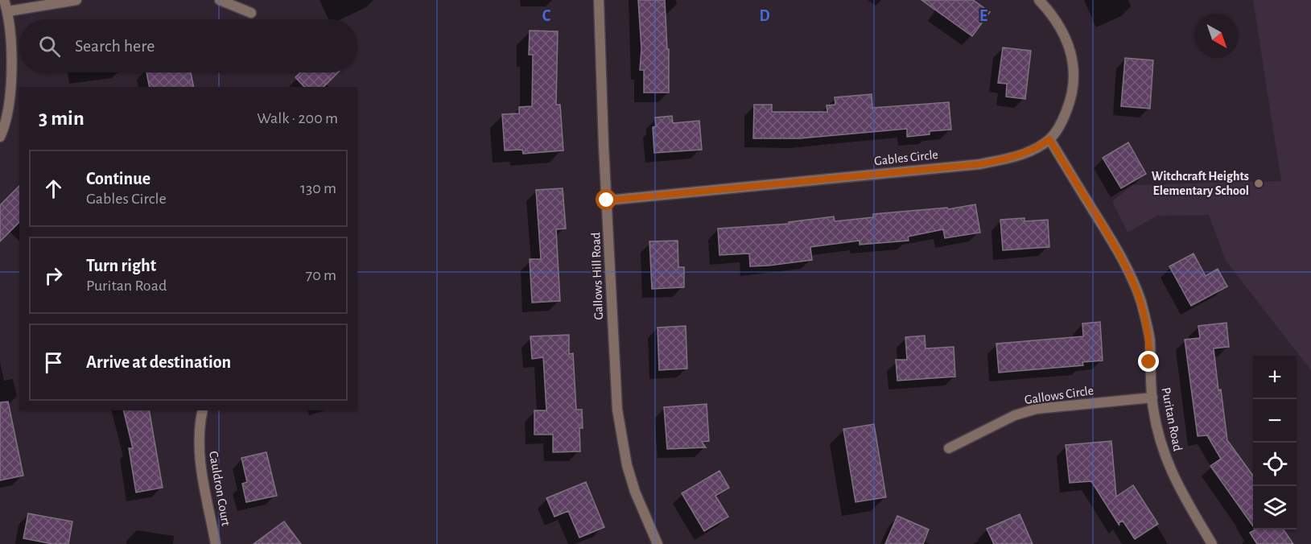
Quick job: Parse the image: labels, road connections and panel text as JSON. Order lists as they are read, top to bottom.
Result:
{
  "streets": {
    "street": [
      "Gables Circle",
      "Gallows Hill Road",
      "Gallows Circle",
      "Puritan Road",
      "Cauldron Court"
    ]
  },
  "crossings": [
    ["Gables Circle", "Gallows Hill Road"],
    ["Gables Circle", "Puritan Road"],
    ["Gallows Circle", "Puritan Road"]
  ],
  "places": ["Witchcraft Heights Elementary School"],
  "north": "bottom right",
  "page": {
    "search": "Search here",
    "heading": ["3 min", "Walk · 200 m"],
    "list": [
      ["Continue", "Gables Circle", "130 m"],
      ["Turn right", "Puritan Road", "70 m"],
      "Arrive at destination"
    ],
    "map_buttons": ["+", "−"]
  },
  "grid": {
    "columns": ["C", "D", "E"]
  }
}
